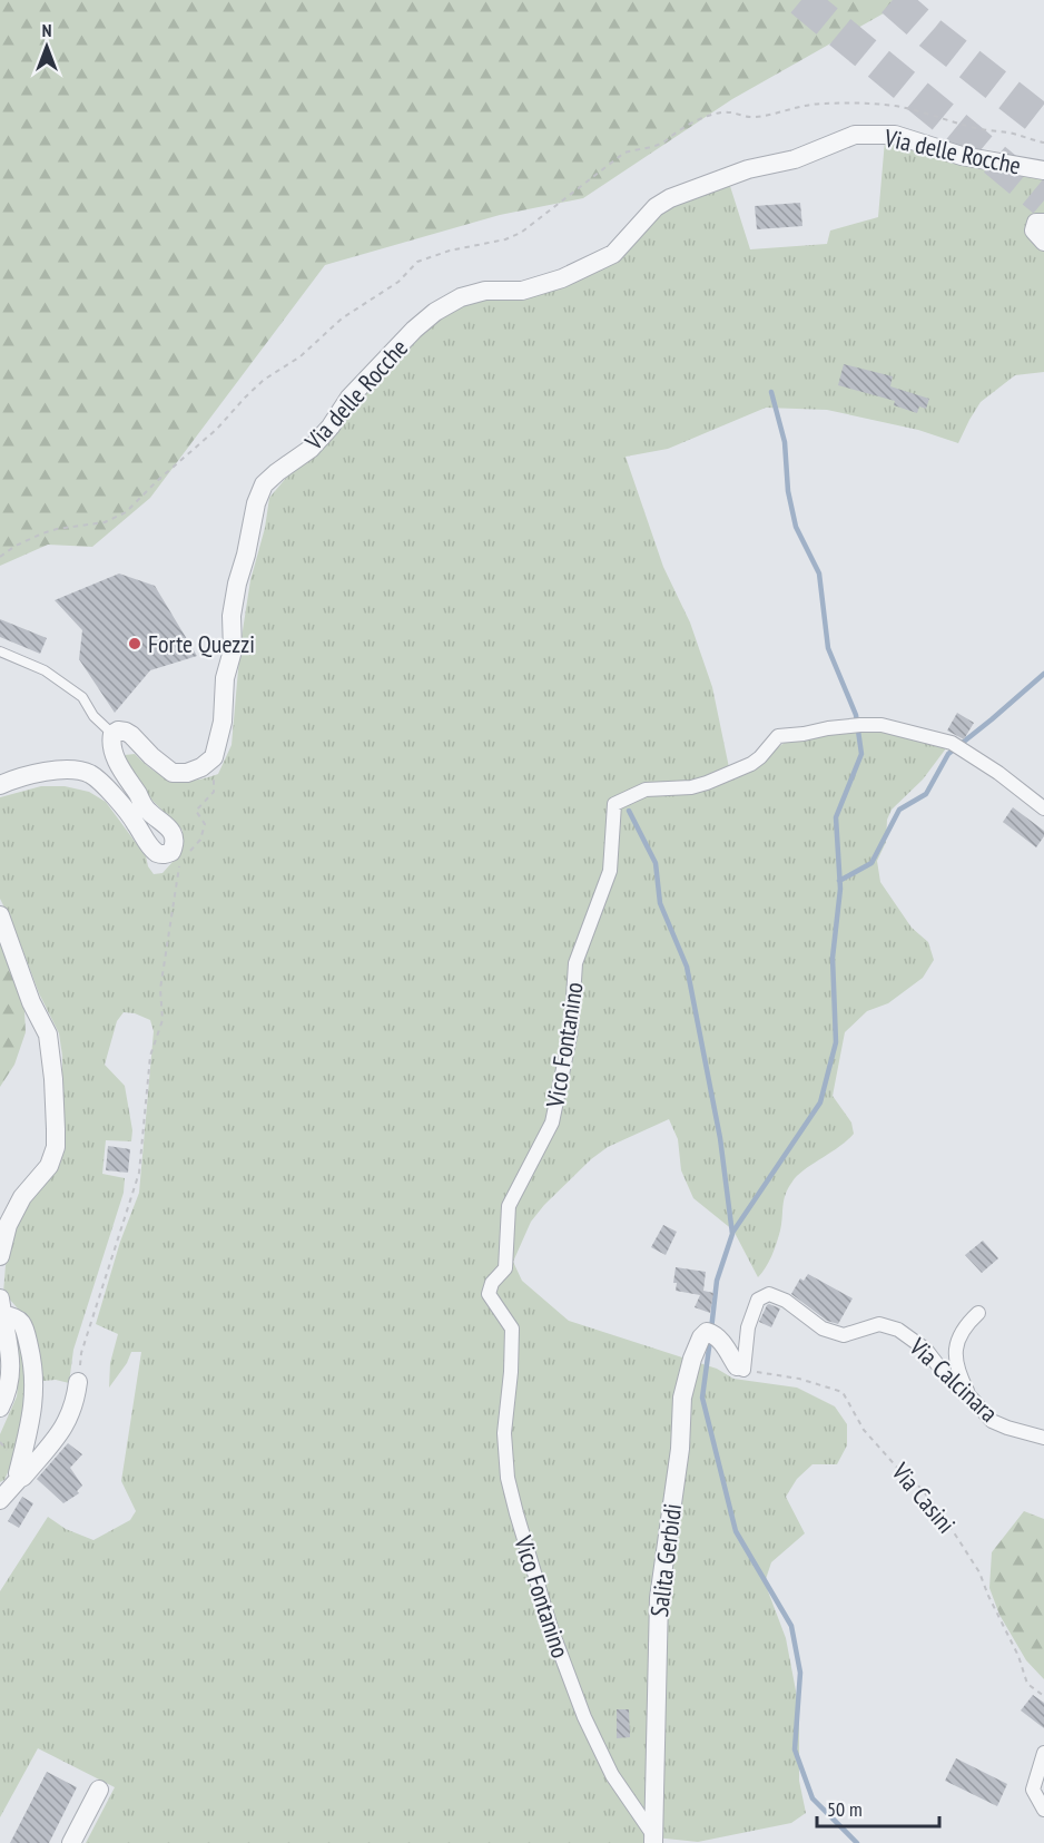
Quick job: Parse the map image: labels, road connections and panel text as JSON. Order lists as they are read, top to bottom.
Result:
{
  "streets": {
    "street": [
      "Via delle Rocche",
      "Vico Fontanino",
      "Via Calcinara",
      "Salita Gerbidi"
    ],
    "path": ["Via Casini"]
  },
  "crossings": [
    ["Vico Fontanino", "Salita Gerbidi"],
    ["Via Calcinara", "Via Casini"],
    ["Via Calcinara", "Salita Gerbidi"],
    ["Via Casini", "Salita Gerbidi"]
  ],
  "places": ["Forte Quezzi"],
  "scale_bar": "50 m",
  "north": "top"
}
